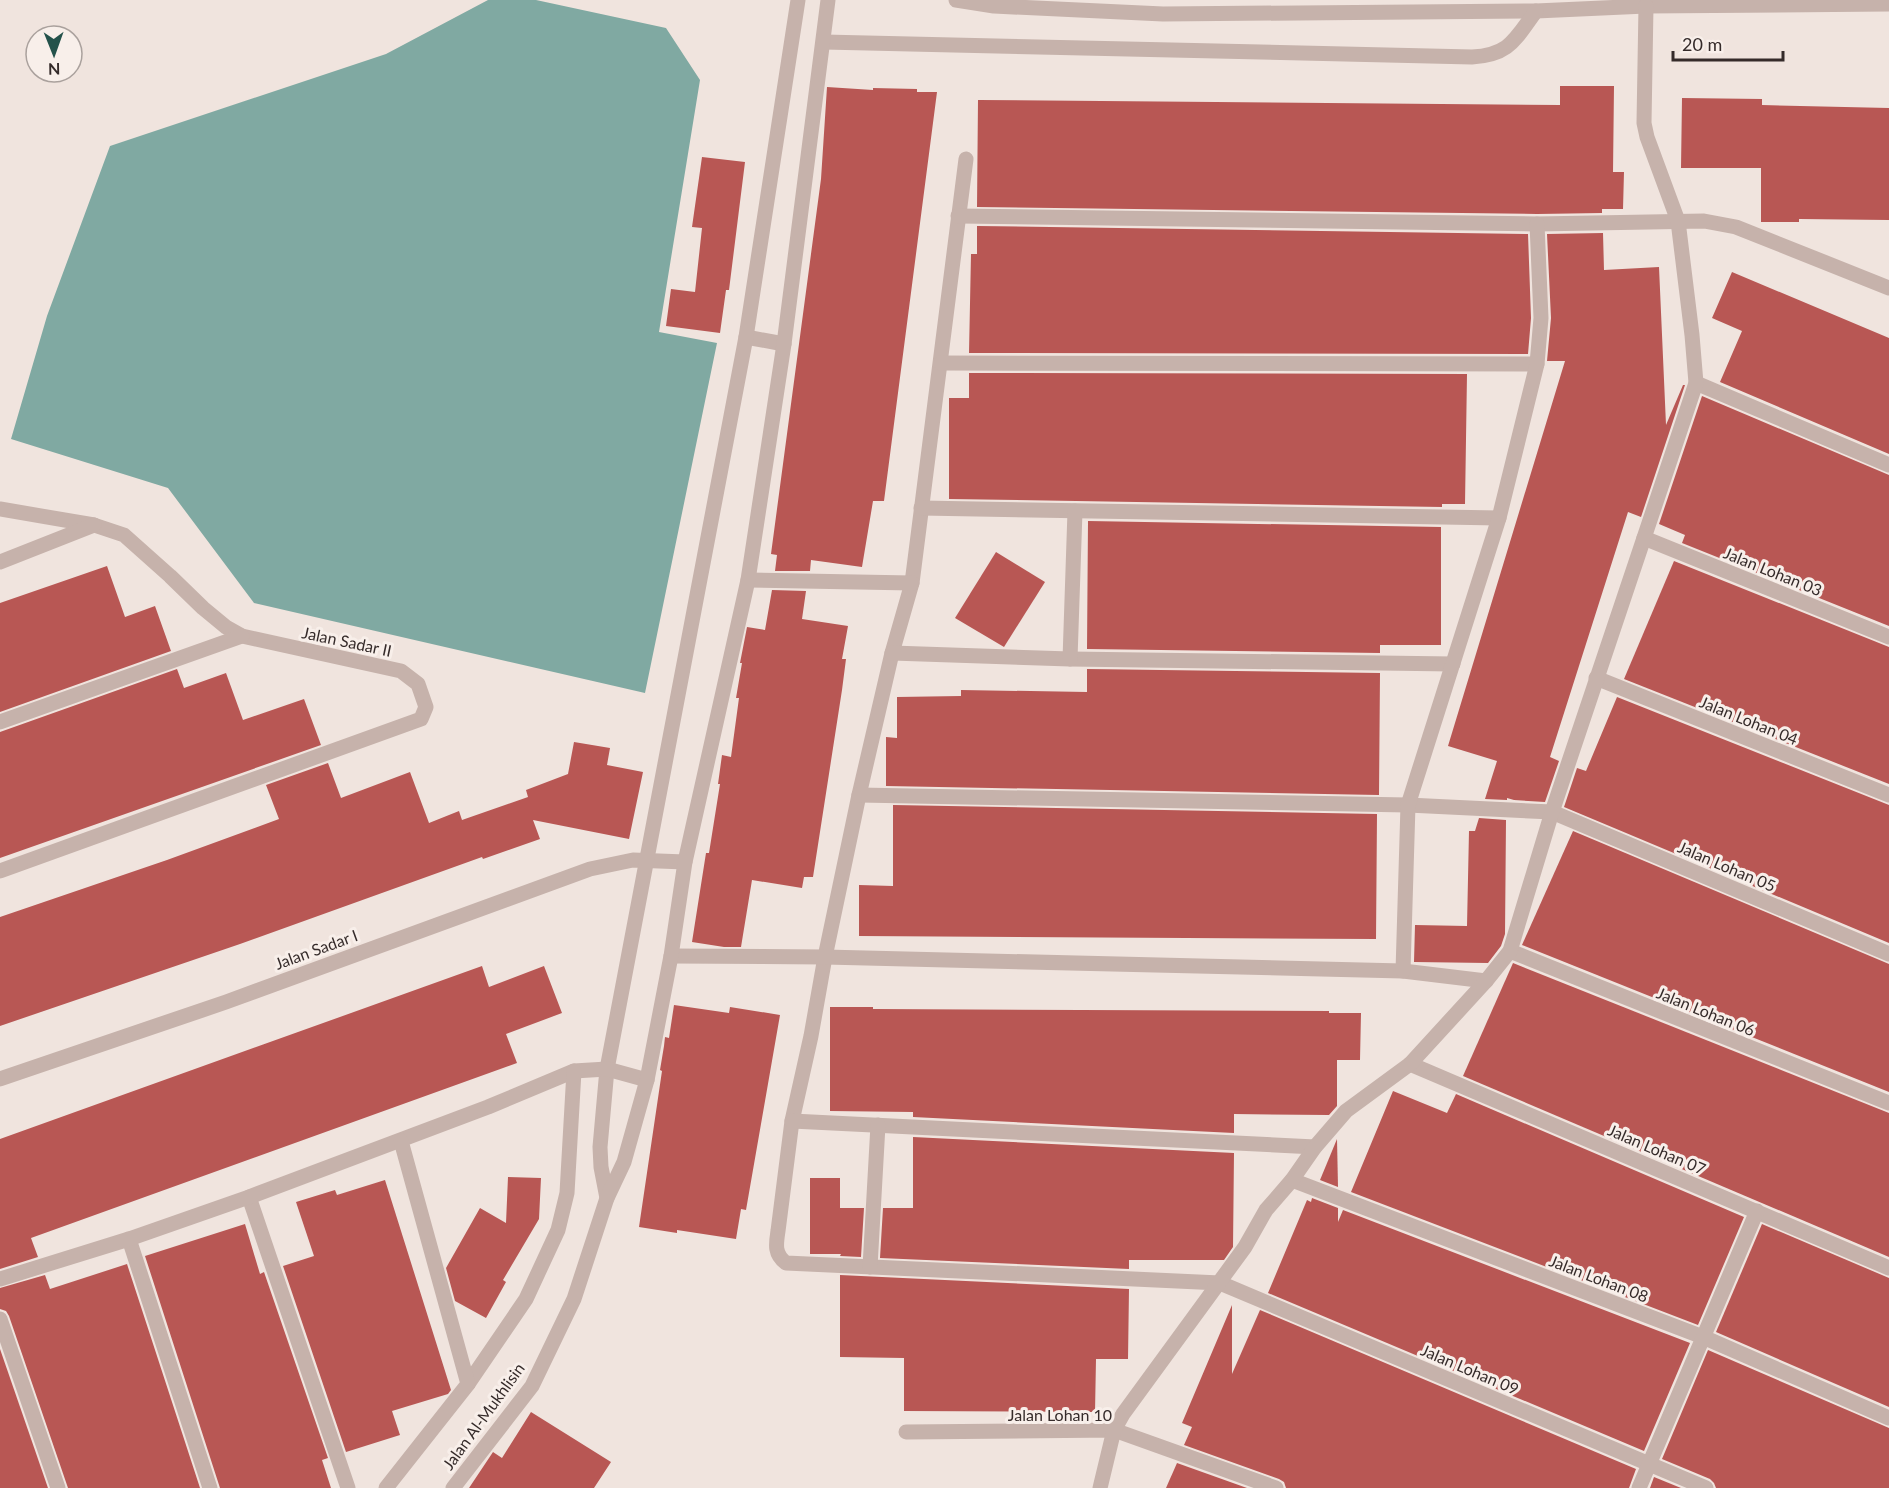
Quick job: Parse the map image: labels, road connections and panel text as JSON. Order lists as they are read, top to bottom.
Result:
{
  "streets": {
    "street": [
      "Jalan Lohan 03",
      "Jalan Sadar II",
      "Jalan Lohan 04",
      "Jalan Lohan 05",
      "Jalan Sadar I",
      "Jalan Lohan 06",
      "Jalan Lohan 07",
      "Jalan Lohan 08",
      "Jalan Lohan 09",
      "Jalan Lohan 10",
      "Jalan Al-Mukhlisin"
    ]
  },
  "crossings": [
    ["Jalan Sadar I", "Jalan Al-Mukhlisin"]
  ],
  "scale_bar": "20 m",
  "north": "bottom"
}
